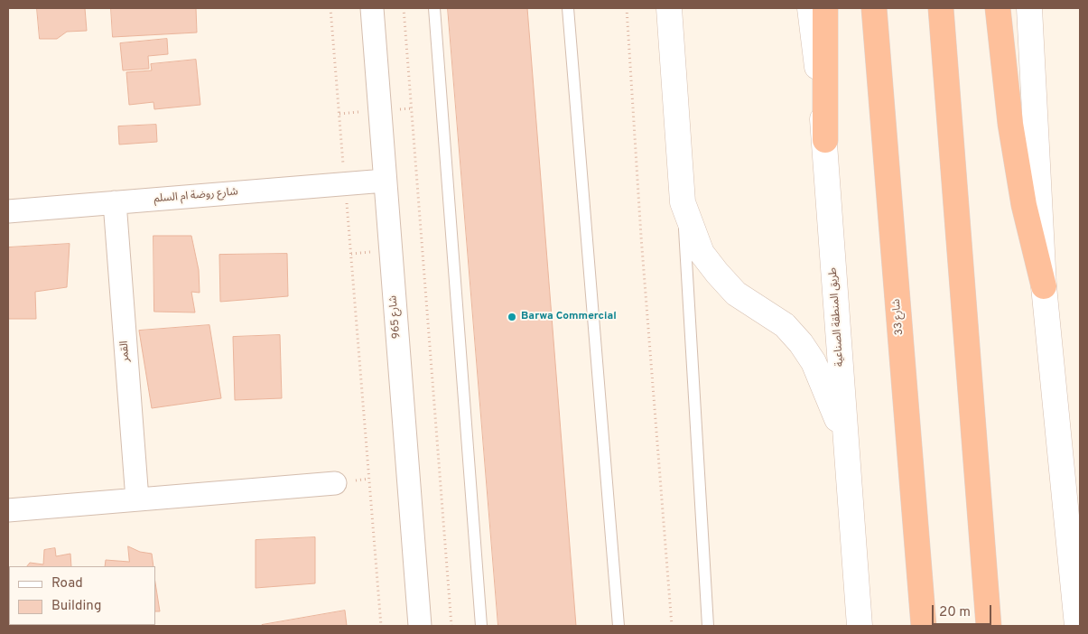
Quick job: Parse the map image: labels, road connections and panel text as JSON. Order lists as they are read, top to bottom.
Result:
{
  "streets": {
    "highway": ["شارع 33"],
    "street": [
      "شارع روضة ام السلم",
      "شارع 965",
      "طريق المنطقة الصناعية",
      "القمر"
    ]
  },
  "crossings": [
    ["شارع روضة ام السلم", "شارع 965"],
    ["شارع روضة ام السلم", "القمر"]
  ],
  "places": ["Barwa Commercial"],
  "legend": ["Road", "Building"],
  "scale_bar": "20 m"
}
